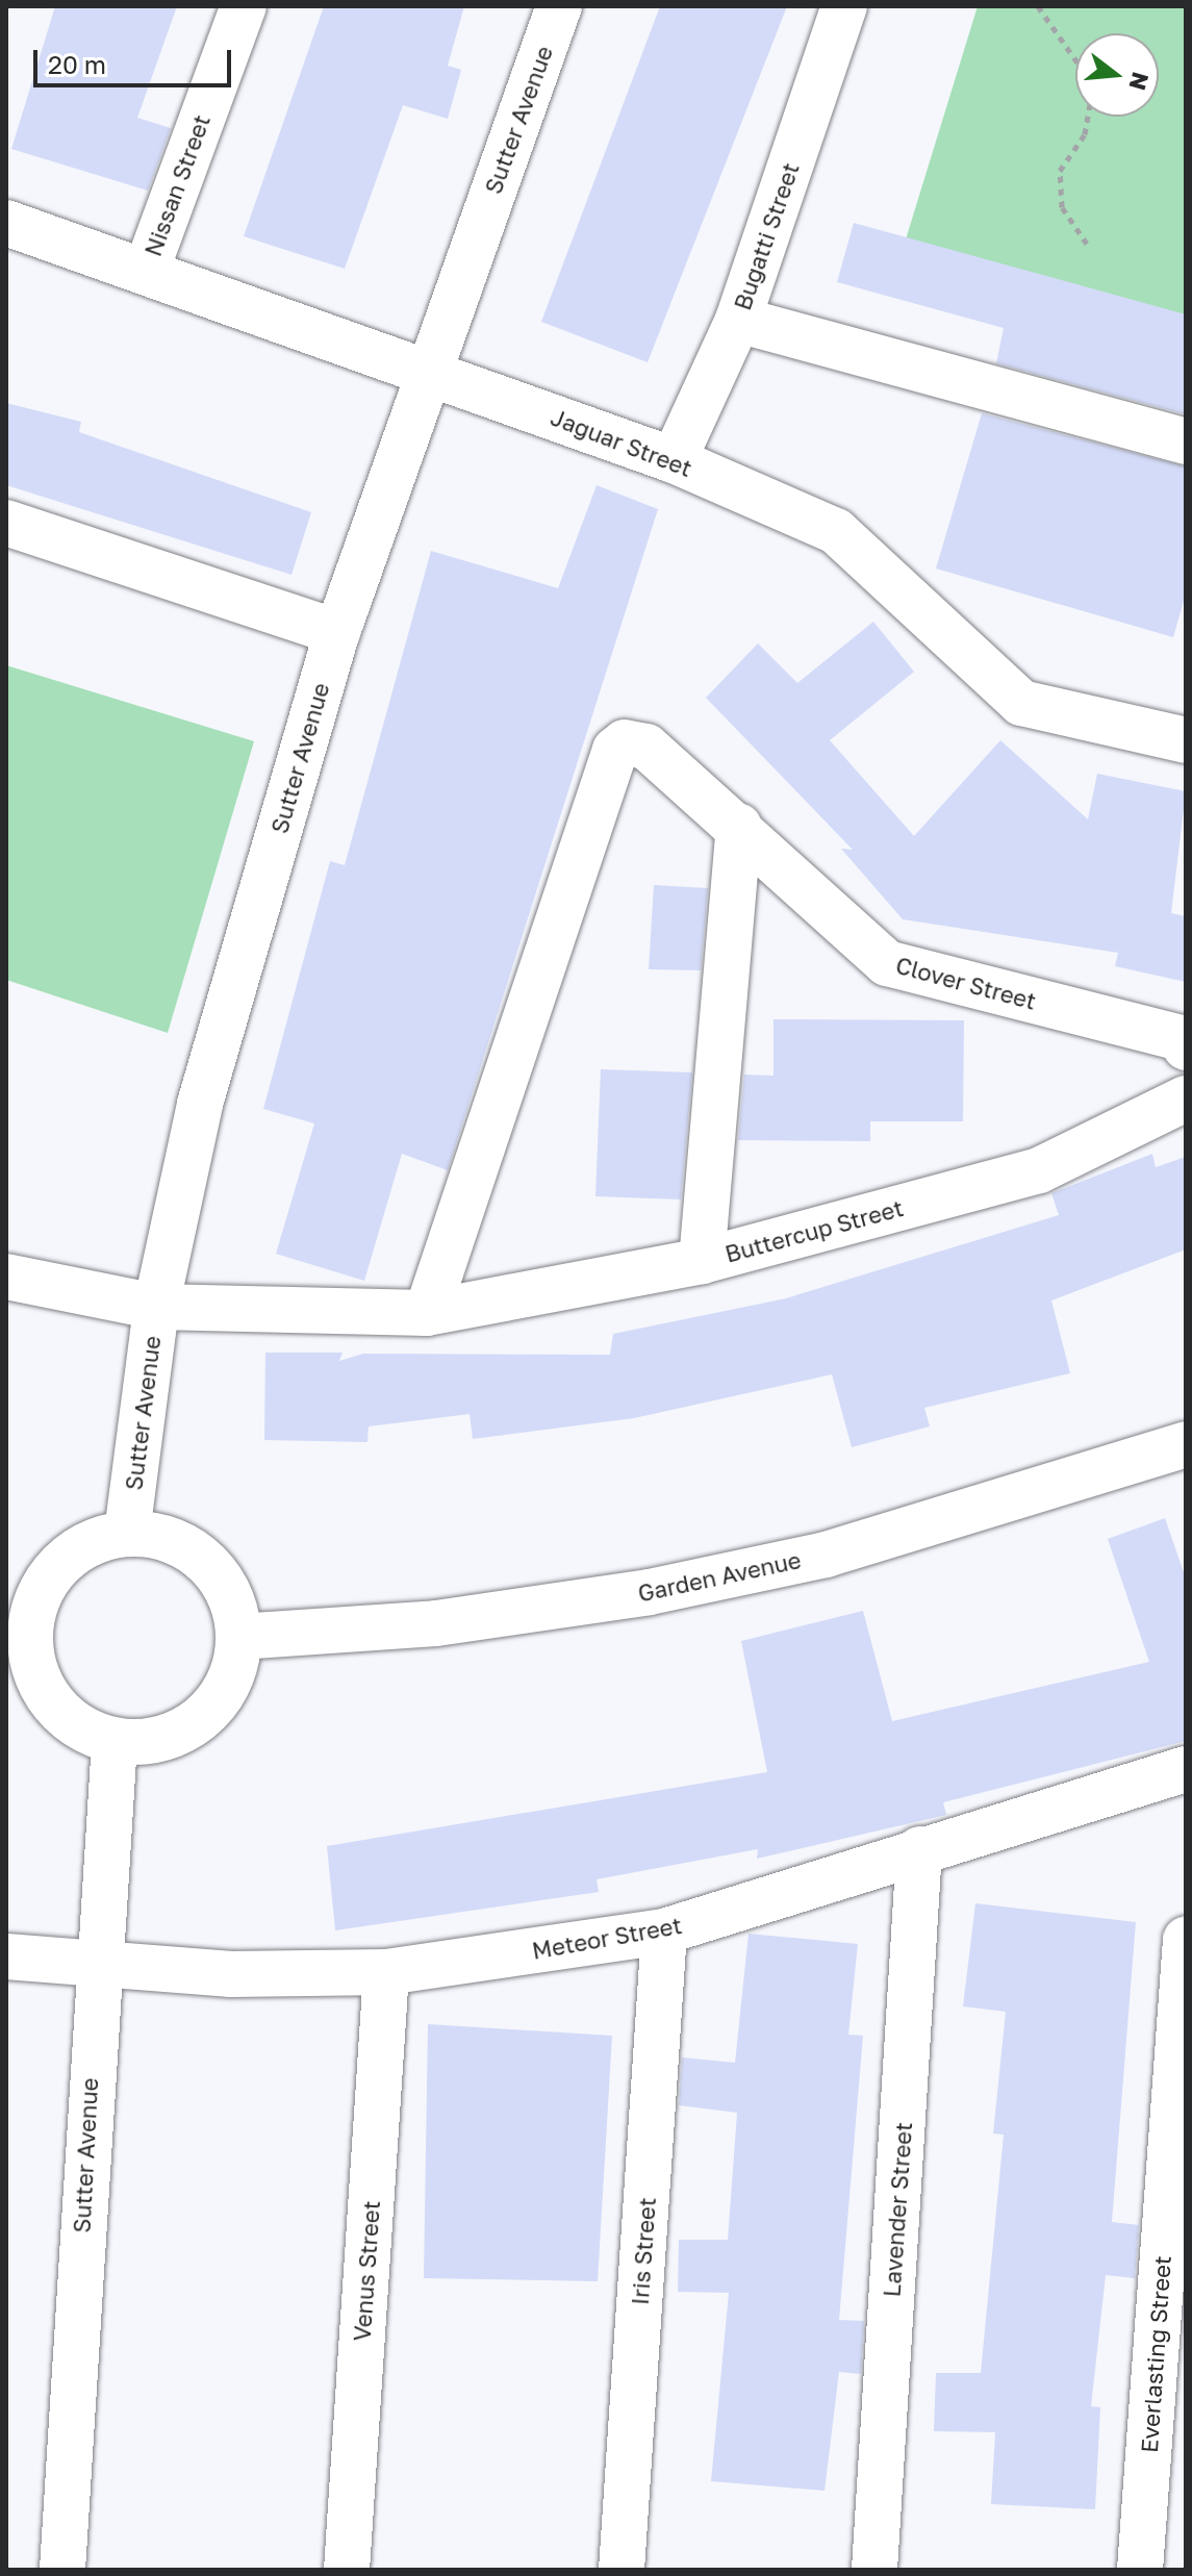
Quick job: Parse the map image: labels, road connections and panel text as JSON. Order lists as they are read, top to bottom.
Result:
{
  "streets": {
    "street": [
      "Sutter Avenue",
      "Nissan Street",
      "Bugatti Street",
      "Jaguar Street",
      "Clover Street",
      "Buttercup Street",
      "Garden Avenue",
      "Meteor Street",
      "Lavender Street",
      "Iris Street",
      "Venus Street",
      "Everlasting Street"
    ]
  },
  "crossings": [
    ["Sutter Avenue", "Jaguar Street"],
    ["Sutter Avenue", "Buttercup Street"],
    ["Sutter Avenue", "Garden Avenue"],
    ["Sutter Avenue", "Meteor Street"],
    ["Nissan Street", "Jaguar Street"],
    ["Bugatti Street", "Jaguar Street"],
    ["Meteor Street", "Lavender Street"],
    ["Meteor Street", "Iris Street"],
    ["Meteor Street", "Venus Street"]
  ],
  "scale_bar": "20 m",
  "north": "right"
}
